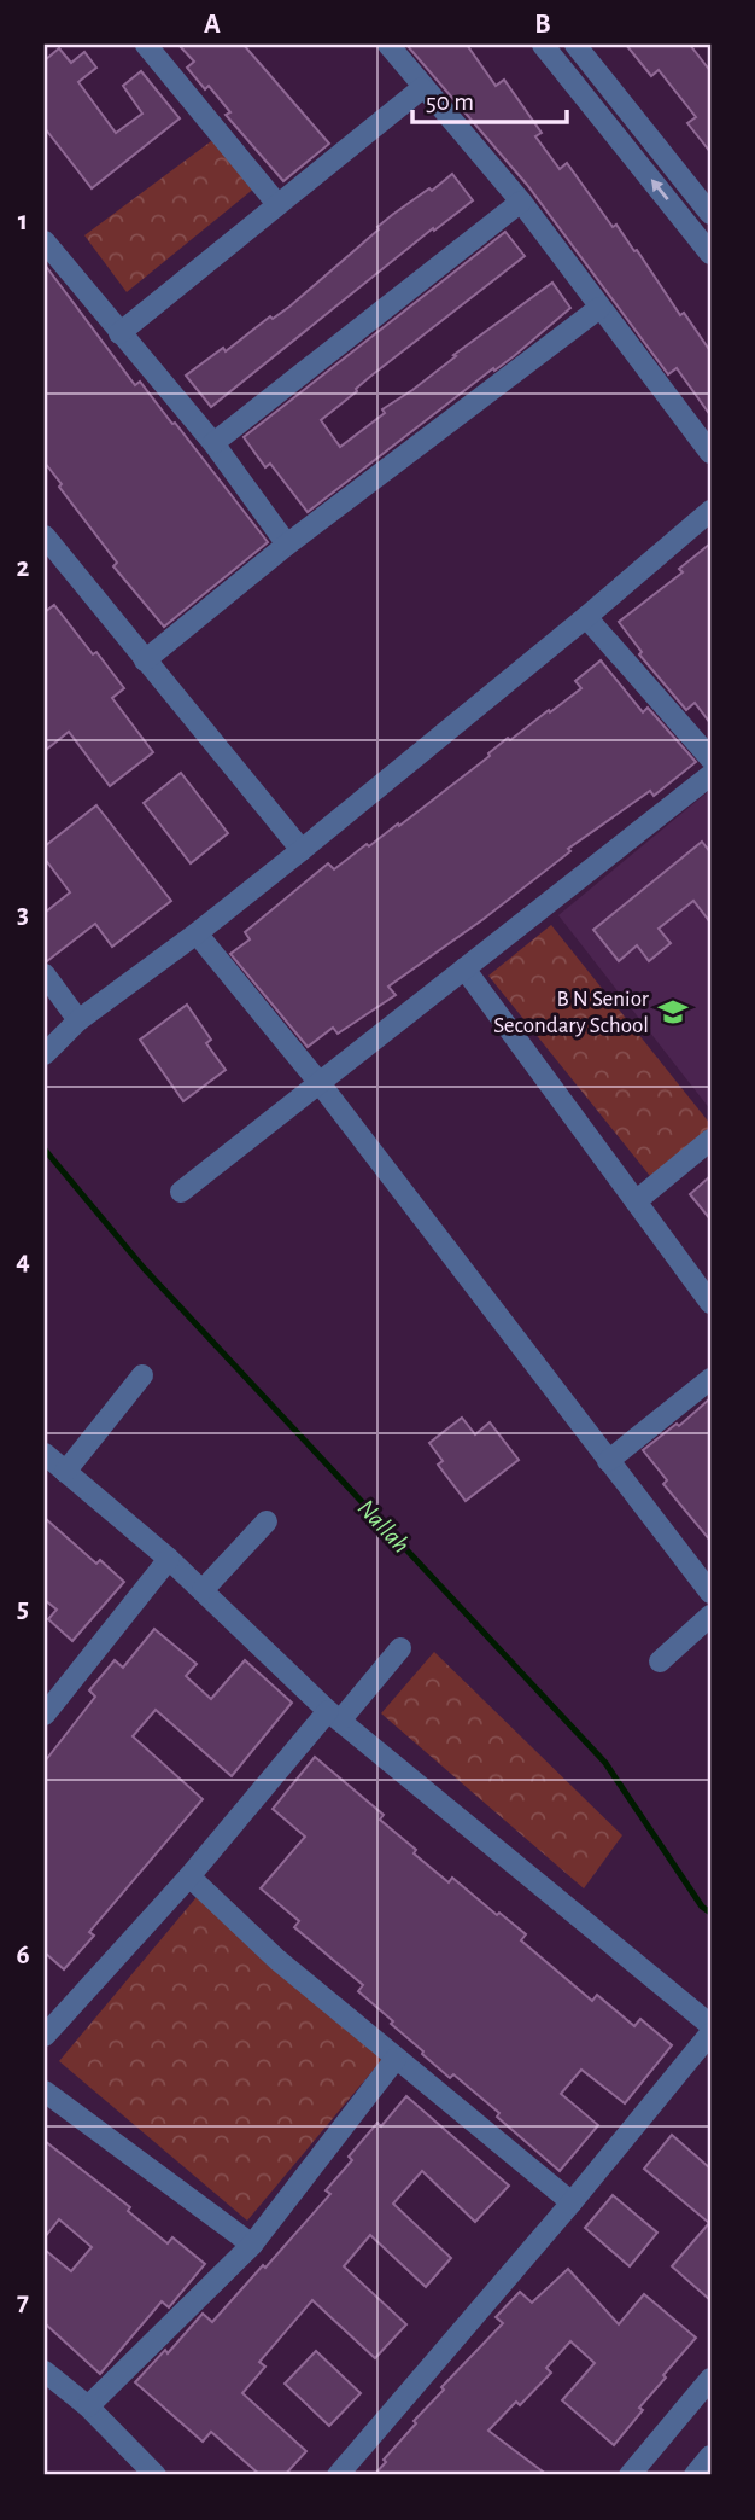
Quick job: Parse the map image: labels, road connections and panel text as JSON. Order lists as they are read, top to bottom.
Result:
{
  "water": ["Nallah"],
  "places": {
    "school or university": ["B N Senior Secondary School"]
  },
  "scale_bar": "50 m",
  "grid": {
    "columns": ["A", "B"],
    "rows": [
      "1",
      "2",
      "3",
      "4",
      "5",
      "6",
      "7"
    ]
  }
}
